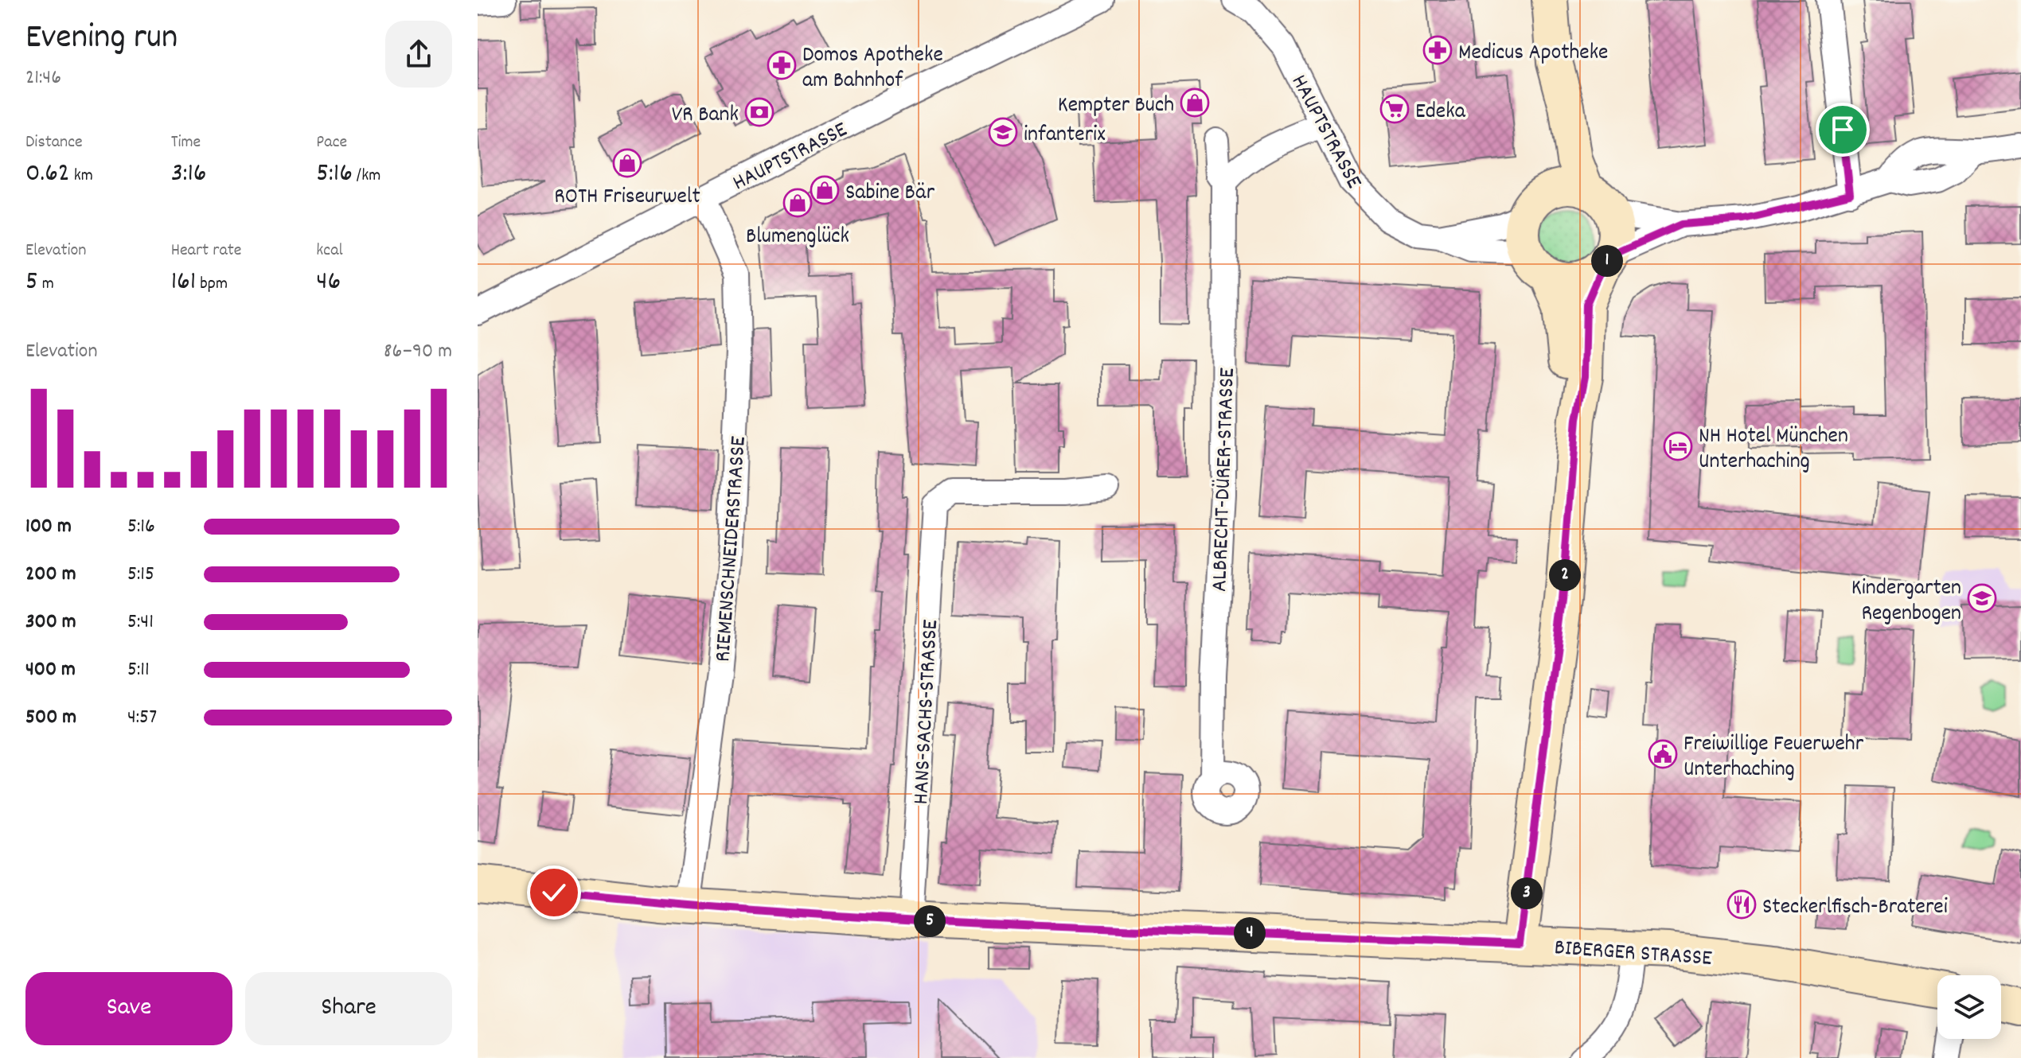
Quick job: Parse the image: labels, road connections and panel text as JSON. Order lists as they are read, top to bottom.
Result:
{
  "streets": {
    "main road": ["BIBERGER STRASSE"],
    "street": [
      "HAUPTSTRASSE",
      "ALBRECHT-DÜRER-STRASSE",
      "RIEMENSCHNEIDERSTRASSE",
      "HANS-SACHS-STRASSE"
    ]
  },
  "crossings": [
    ["HAUPTSTRASSE", "RIEMENSCHNEIDERSTRASSE"],
    ["RIEMENSCHNEIDERSTRASSE", "BIBERGER STRASSE"],
    ["HANS-SACHS-STRASSE", "BIBERGER STRASSE"]
  ],
  "places": {
    "pharmacy": ["Medicus Apotheke", "Domos Apotheke am Bahnhof"],
    "shop": [
      "Kempter Buch",
      "ROTH Friseurwelt",
      "Sabine Bär",
      "Blumenglück"
    ],
    "supermarket": ["Edeka"],
    "bank": ["VR Bank"],
    "school or university": ["infanterix", "Kindergarten Regenbogen"],
    "hotel": ["NH Hotel München Unterhaching"],
    "public building": ["Freiwillige Feuerwehr Unterhaching"],
    "restaurant": ["Steckerlfisch-Braterei"]
  },
  "page": {
    "heading": ["Evening run", "21:46"],
    "stats": [
      ["Distance", "0.62 km"],
      ["Time", "3:16"],
      ["Pace", "5:16 /km"],
      ["Elevation", "5 m"],
      ["Heart rate", "161 bpm"],
      ["kcal", "46"]
    ],
    "pins": [
      "1",
      "2",
      "3",
      "5",
      "4"
    ],
    "chart": ["Elevation", "86–90 m"],
    "list": [
      {
        "name": "100 m",
        "note": "5:16"
      },
      {
        "name": "200 m",
        "note": "5:15"
      },
      {
        "name": "300 m",
        "note": "5:41"
      },
      {
        "name": "400 m",
        "note": "5:11"
      },
      {
        "name": "500 m",
        "note": "4:57"
      }
    ],
    "buttons": ["Save", "Share"]
  }
}
